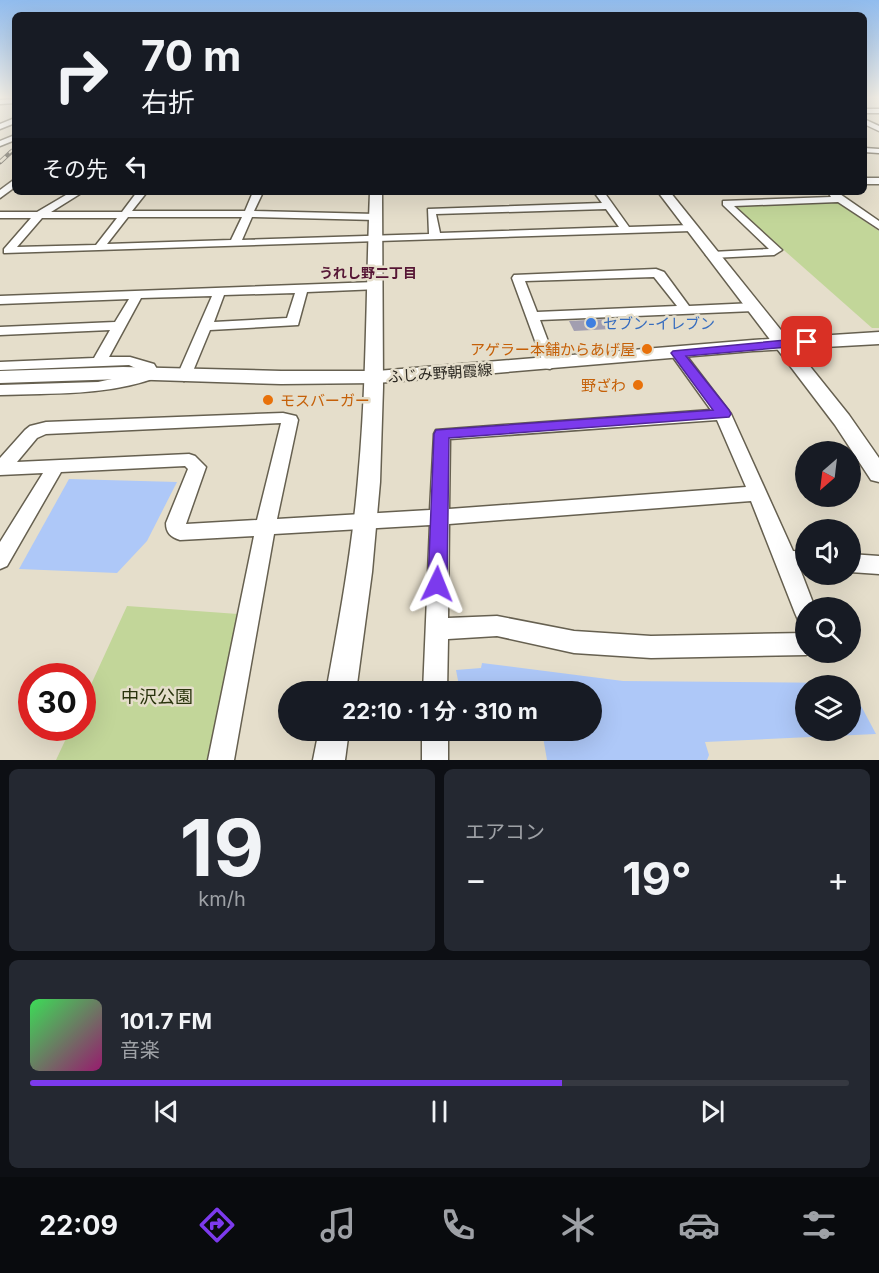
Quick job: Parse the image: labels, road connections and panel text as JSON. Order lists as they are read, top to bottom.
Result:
{
  "streets": {
    "main road": ["ふじみ野朝霞線"]
  },
  "districts": ["うれし野二丁目"],
  "parks": ["中沢公園"],
  "places": [
    "セブン-イレブン",
    "アゲラー本舗からあげ屋",
    "野ざわ",
    "モスバーガー"
  ],
  "north": "bottom left",
  "page": {
    "turn": ["70 m", "右折"],
    "then": "その先",
    "limit": "30",
    "trip": "22:10 · 1 分 · 310 m",
    "tile": [
      ["19", "km/h"],
      "エアコン"
    ],
    "heat": ["−", "19°", "+"],
    "song": ["101.7 FM", "音楽"],
    "tabs": "22:09"
  }
}
